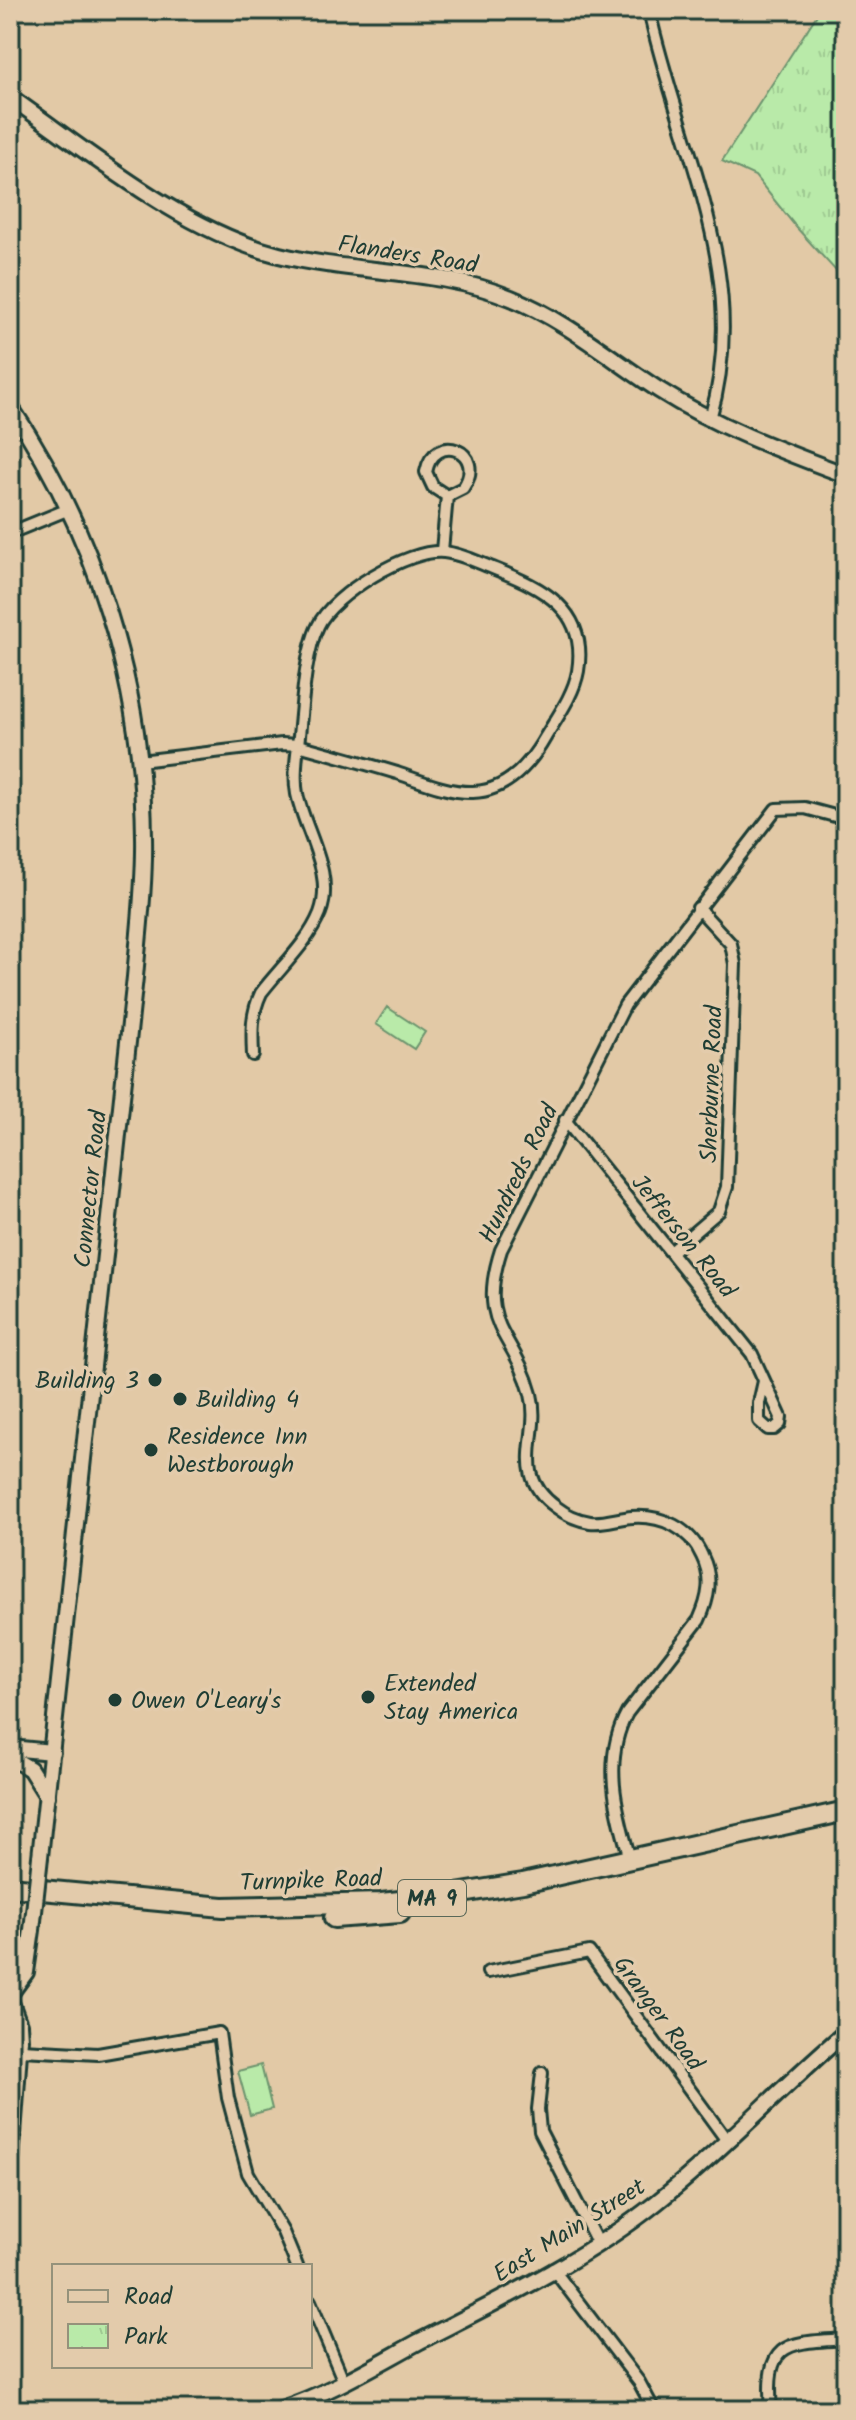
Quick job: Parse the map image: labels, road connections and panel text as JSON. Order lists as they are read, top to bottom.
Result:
{
  "streets": {
    "highway": ["Turnpike Road", "MA 9"],
    "street": [
      "Flanders Road",
      "Sherburne Road",
      "Hundreds Road",
      "Connector Road",
      "Jefferson Road",
      "Granger Road",
      "East Main Street"
    ]
  },
  "crossings": [
    ["Sherburne Road", "Hundreds Road"],
    ["Sherburne Road", "Jefferson Road"],
    ["Hundreds Road", "Jefferson Road"],
    ["Hundreds Road", "Turnpike Road"],
    ["Granger Road", "East Main Street"]
  ],
  "places": [
    "Building 3",
    "Building 4",
    "Residence Inn Westborough",
    "Extended Stay America",
    "Owen O'Leary's"
  ],
  "legend": ["Road", "Park"]
}
